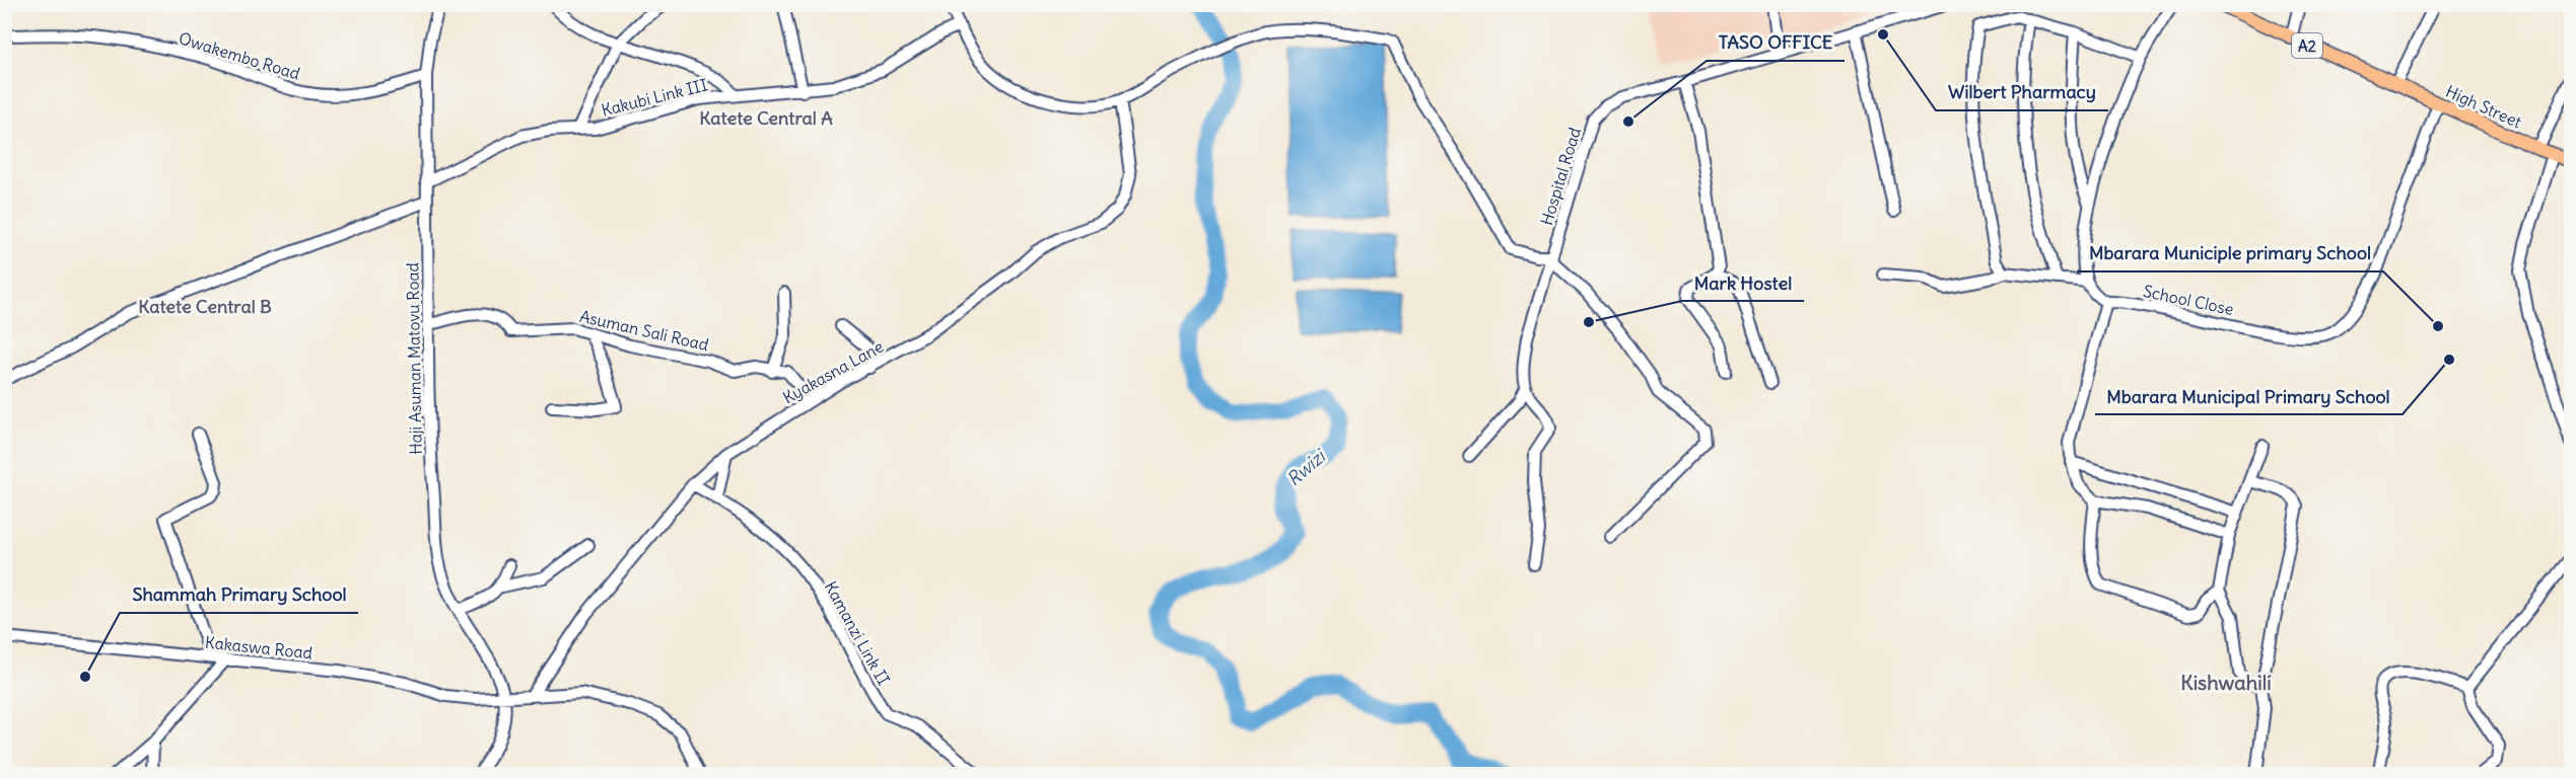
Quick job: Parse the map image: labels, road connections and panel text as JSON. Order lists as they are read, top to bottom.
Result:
{
  "streets": {
    "main road": ["A2", "High Street"],
    "street": [
      "Owakembo Road",
      "Kakubi Link III",
      "Hospital Road",
      "School Close",
      "Asuman Sali Road",
      "Haji Asuman Matovu Road",
      "Kyakasna Lane",
      "Kamanzi Link II",
      "Kakaswa Road"
    ]
  },
  "crossings": [
    ["A2", "High Street"],
    ["Owakembo Road", "Haji Asuman Matovu Road"],
    ["Kakubi Link III", "Haji Asuman Matovu Road"],
    ["High Street", "School Close"],
    ["Asuman Sali Road", "Haji Asuman Matovu Road"],
    ["Asuman Sali Road", "Kyakasna Lane"],
    ["Haji Asuman Matovu Road", "Kakaswa Road"],
    ["Kyakasna Lane", "Kamanzi Link II"],
    ["Kyakasna Lane", "Kakaswa Road"]
  ],
  "districts": ["Katete Central A", "Katete Central B", "Kishwahili"],
  "water": ["Rwizi"],
  "places": [
    "Wilbert Pharmacy",
    "TASO OFFICE",
    "Mark Hostel",
    "Mbarara Municiple primary School",
    "Mbarara Municipal Primary School",
    "Shammah Primary School"
  ]
}
